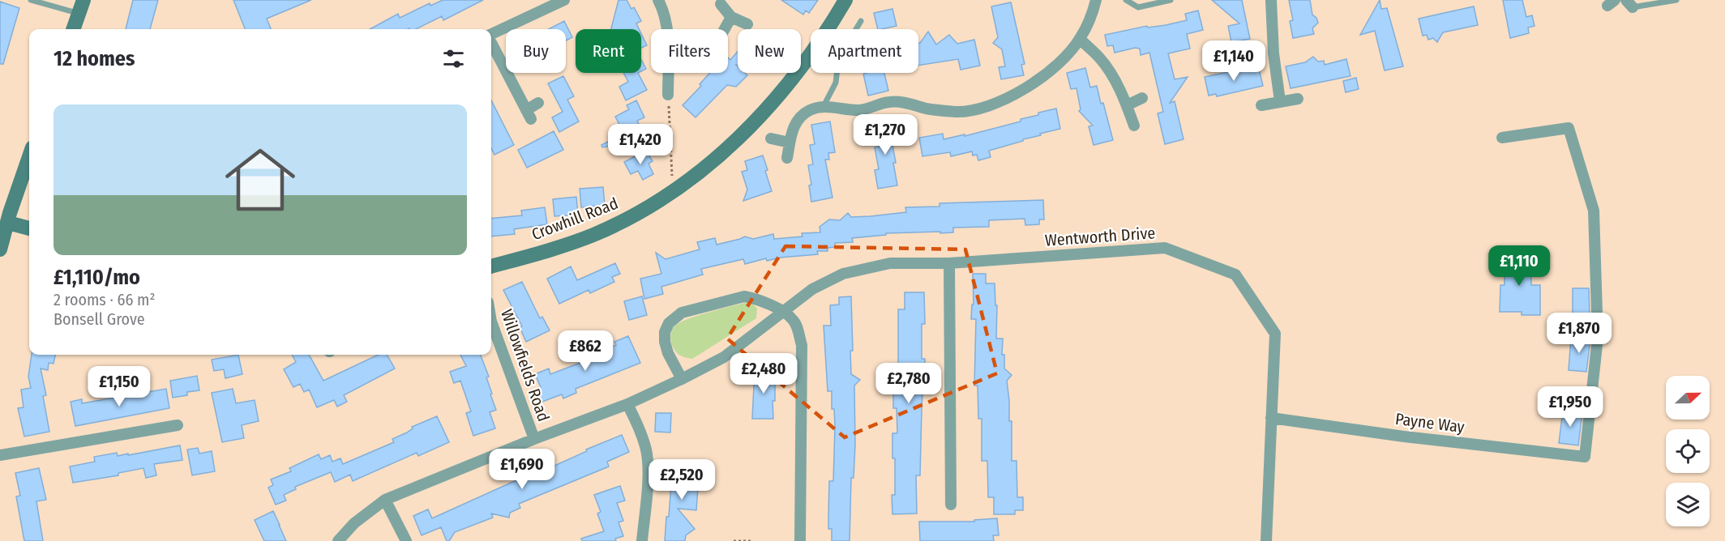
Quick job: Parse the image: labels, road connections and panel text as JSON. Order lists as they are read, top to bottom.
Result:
{
  "streets": {
    "street": [
      "Crowhill Road",
      "Wentworth Drive",
      "Willowfields Road",
      "Payne Way"
    ]
  },
  "crossings": [
    ["Wentworth Drive", "Willowfields Road"],
    ["Wentworth Drive", "Payne Way"]
  ],
  "north": "right",
  "page": {
    "chip": [
      "Buy",
      "Rent",
      "Filters",
      "New",
      "Apartment"
    ],
    "heading": "12 homes",
    "price": [
      "£1,140",
      "£1,270",
      "£1,420",
      "£1,110",
      "£1,870",
      "£862",
      "£2,480",
      "£2,780",
      "£1,150",
      "£1,950",
      "£1,690",
      "£2,520"
    ],
    "list": [
      {
        "name": "£1,110/mo",
        "note": "2 rooms · 66 m² · Bonsell Grove"
      }
    ]
  }
}
